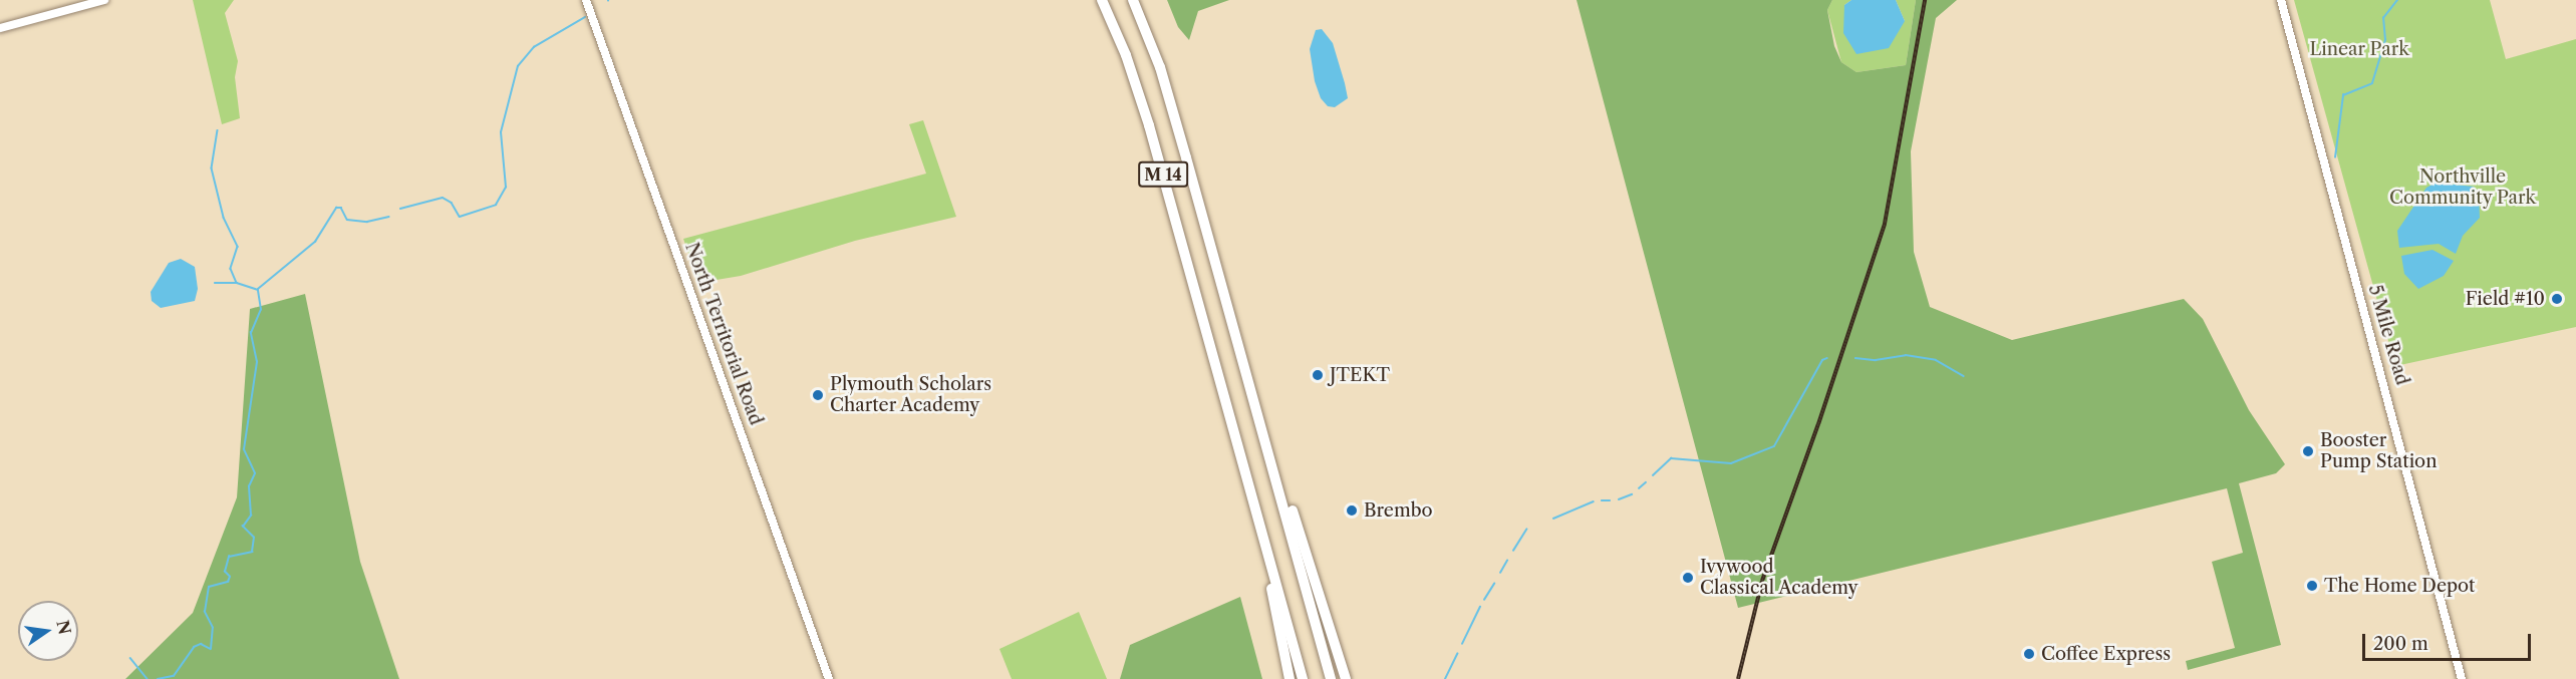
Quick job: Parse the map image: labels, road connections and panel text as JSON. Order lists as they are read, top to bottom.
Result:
{
  "streets": {
    "highway": ["M 14"],
    "main road": ["North Territorial Road"],
    "street": ["5 Mile Road"]
  },
  "parks": ["Linear Park", "Northville Community Park"],
  "places": [
    "Field #10",
    "JTEKT",
    "Plymouth Scholars Charter Academy",
    "Booster Pump Station",
    "Brembo",
    "Ivywood Classical Academy",
    "The Home Depot",
    "Coffee Express"
  ],
  "scale_bar": "200 m",
  "north": "right"
}
